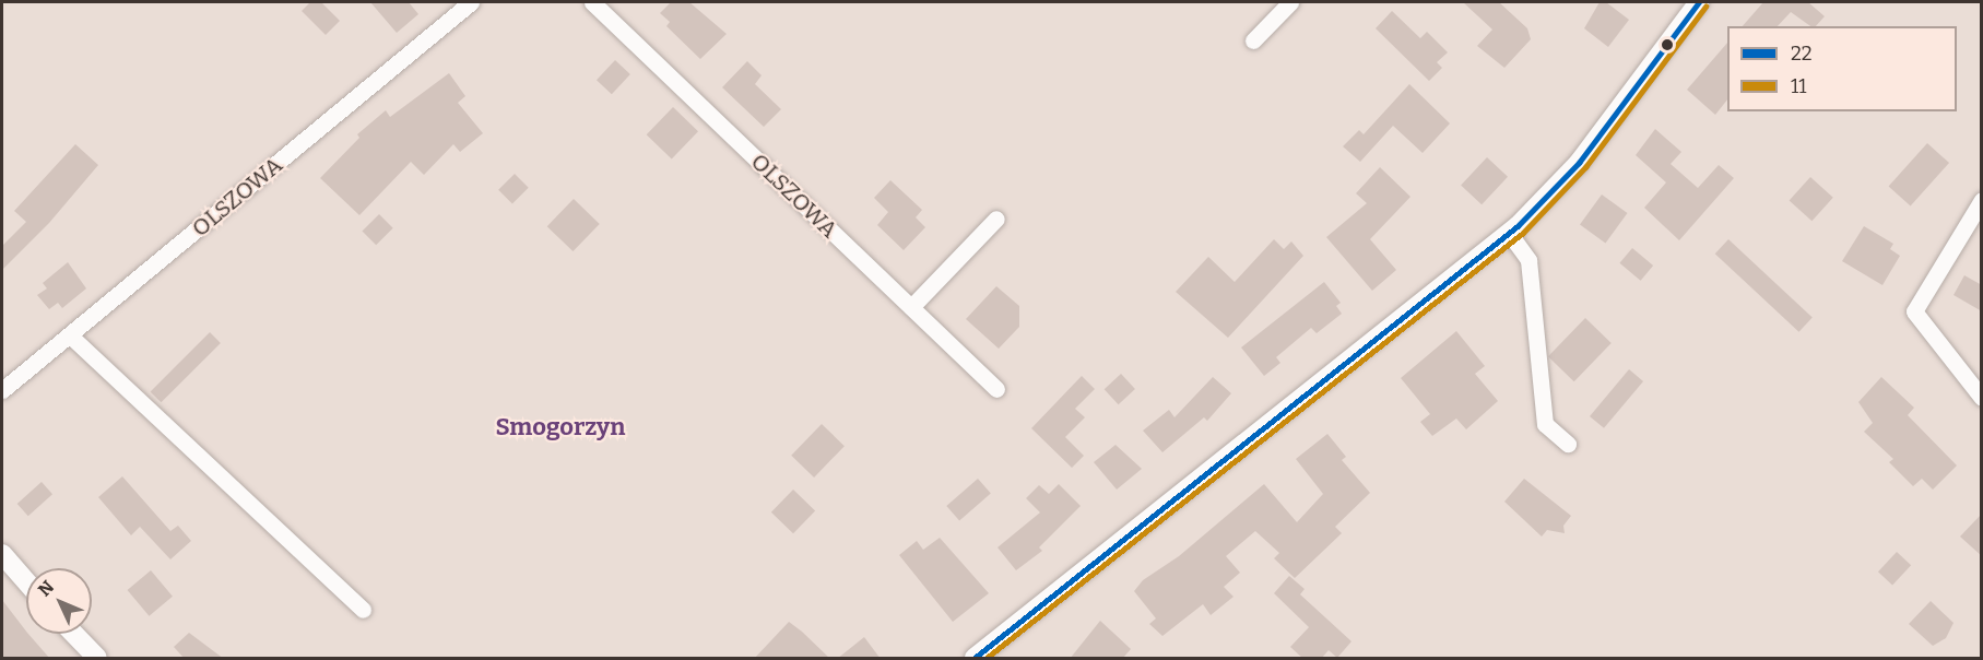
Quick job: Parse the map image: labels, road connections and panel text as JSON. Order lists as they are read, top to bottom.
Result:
{
  "streets": {
    "street": ["OLSZOWA"]
  },
  "districts": ["Smogorzyn"],
  "lines": ["transit line 22", "transit line 11"],
  "legend": ["22", "11"],
  "north": "top left"
}
